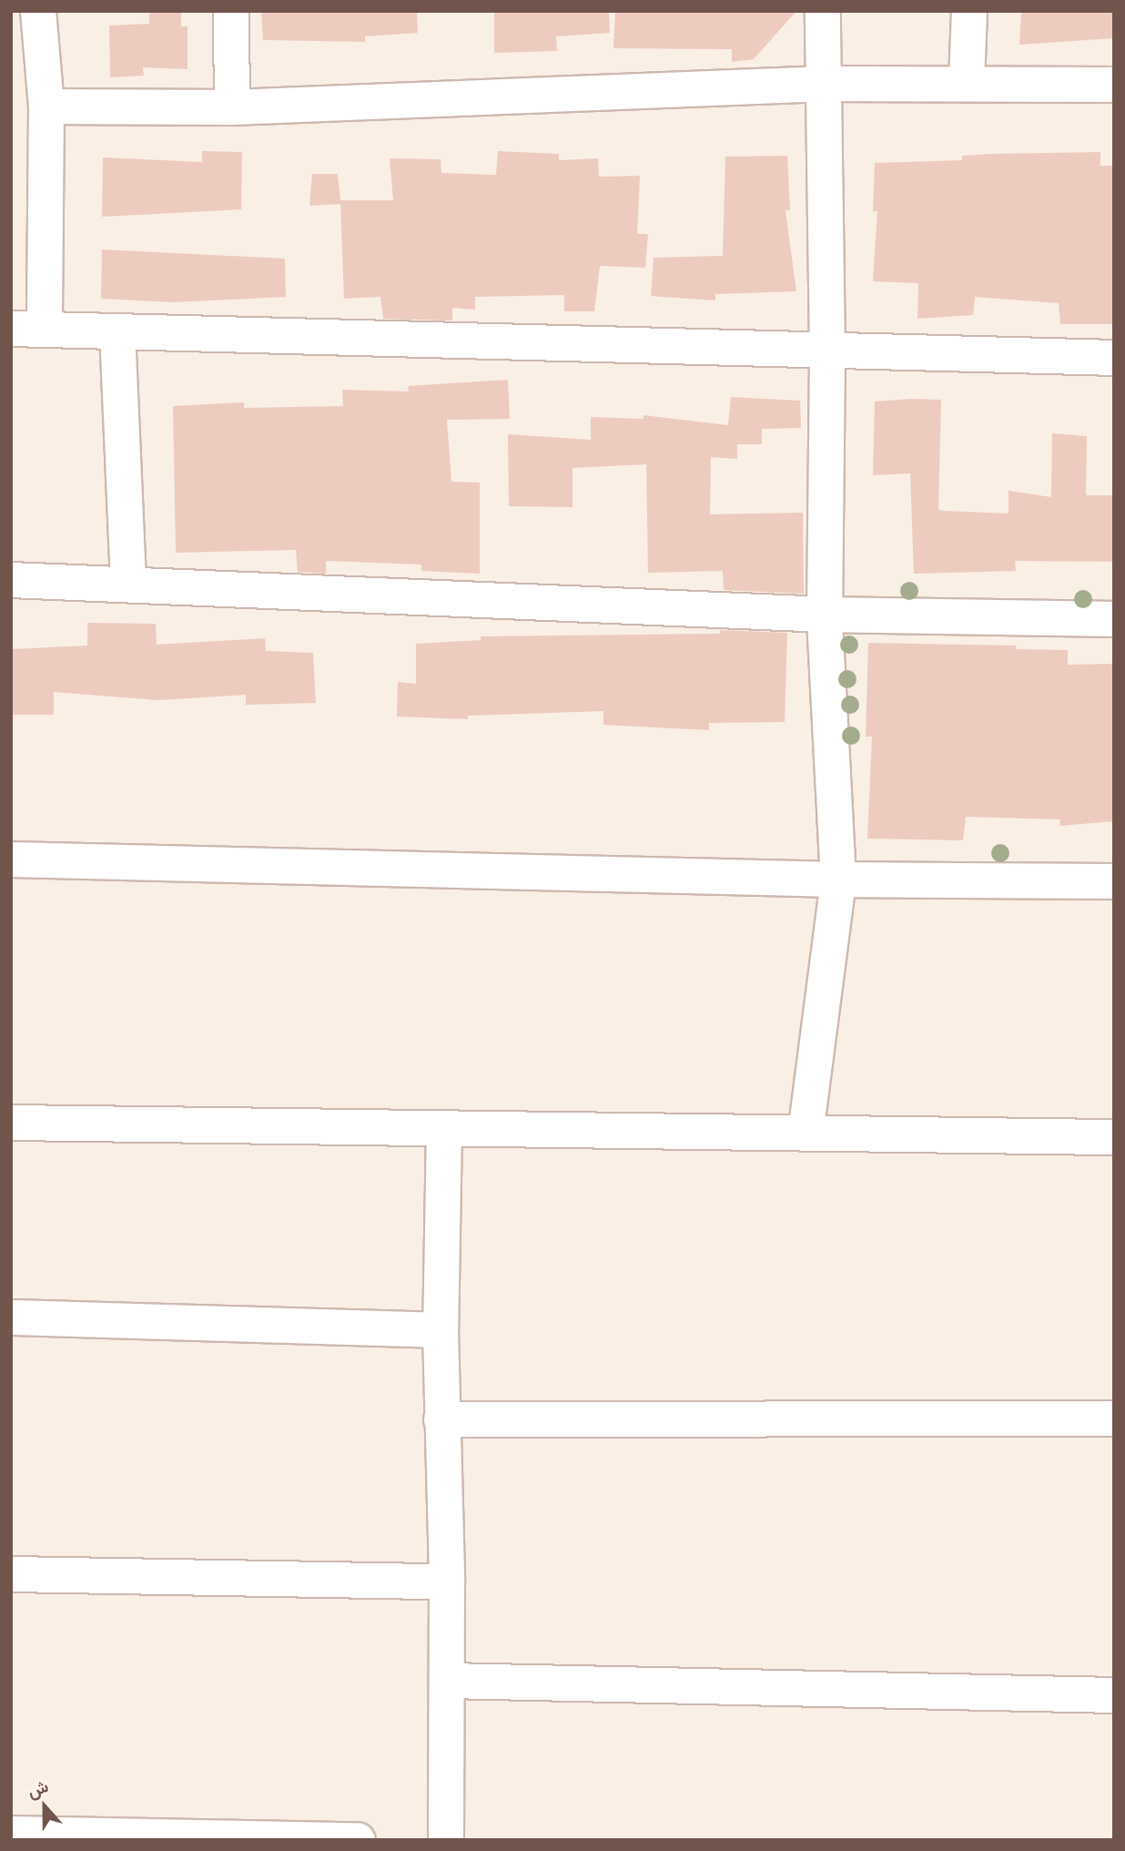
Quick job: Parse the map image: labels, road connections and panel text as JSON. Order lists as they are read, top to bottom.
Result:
{
  "north": "top"
}
